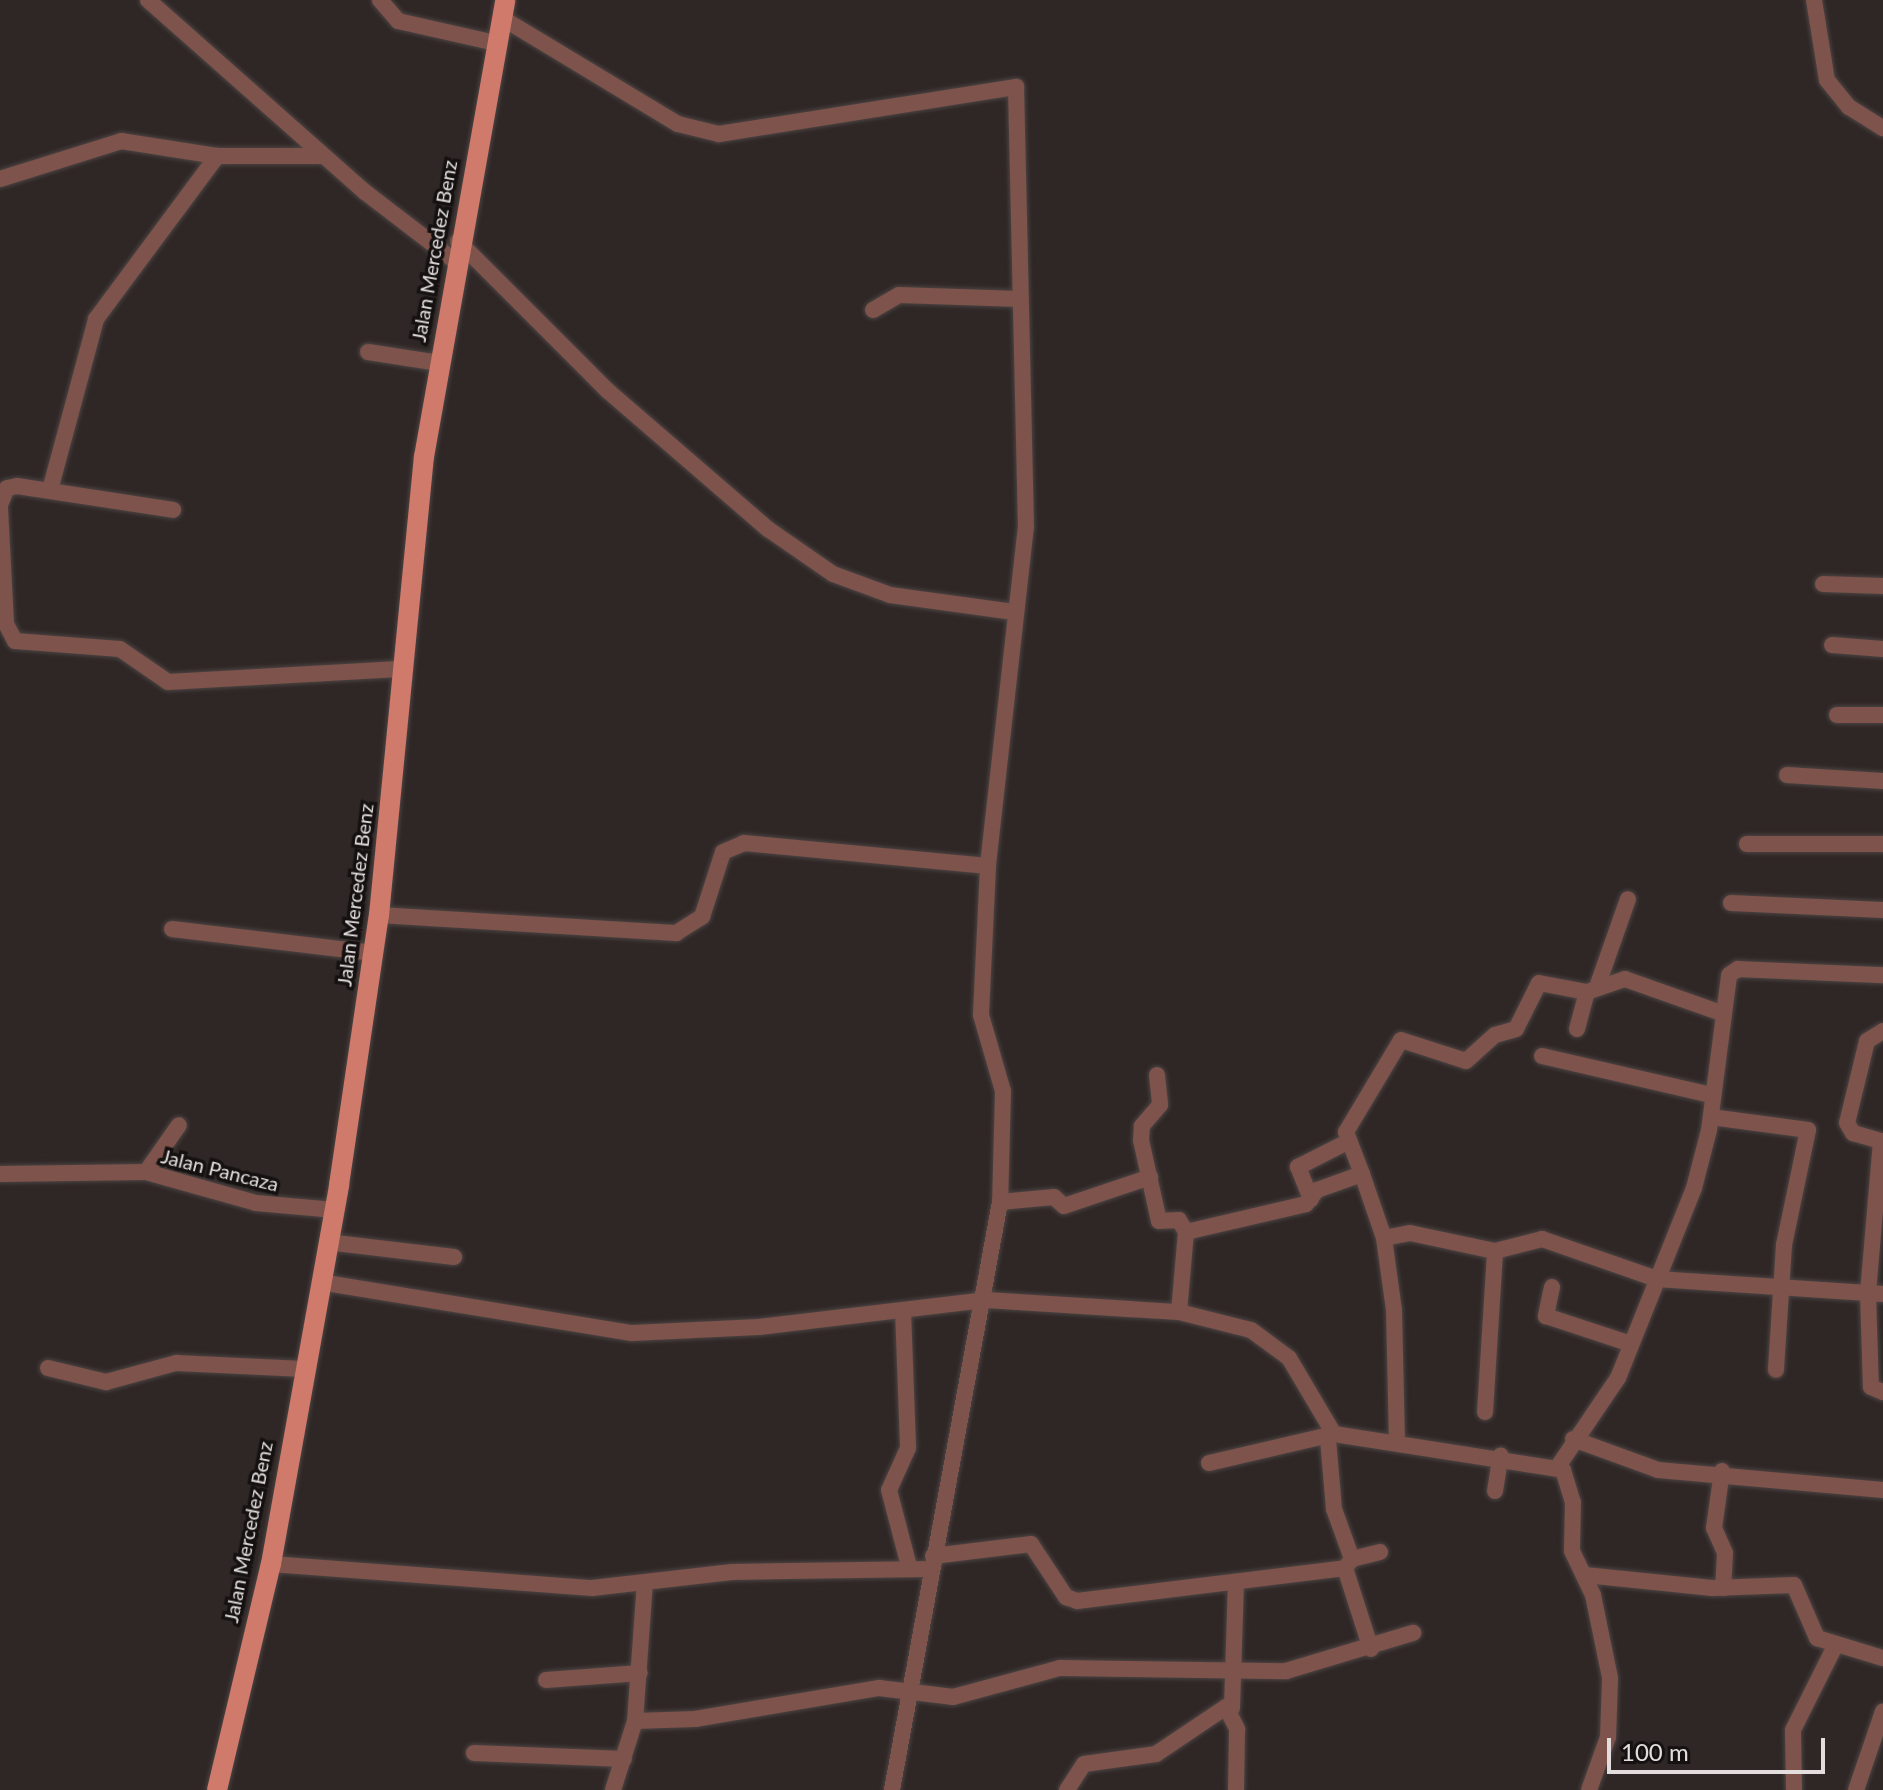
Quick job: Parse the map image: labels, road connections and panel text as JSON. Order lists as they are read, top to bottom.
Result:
{
  "streets": {
    "main road": ["Jalan Mercedez Benz"],
    "street": ["Jalan Pancaza"]
  },
  "crossings": [
    ["Jalan Mercedez Benz", "Jalan Pancaza"]
  ],
  "scale_bar": "100 m"
}
